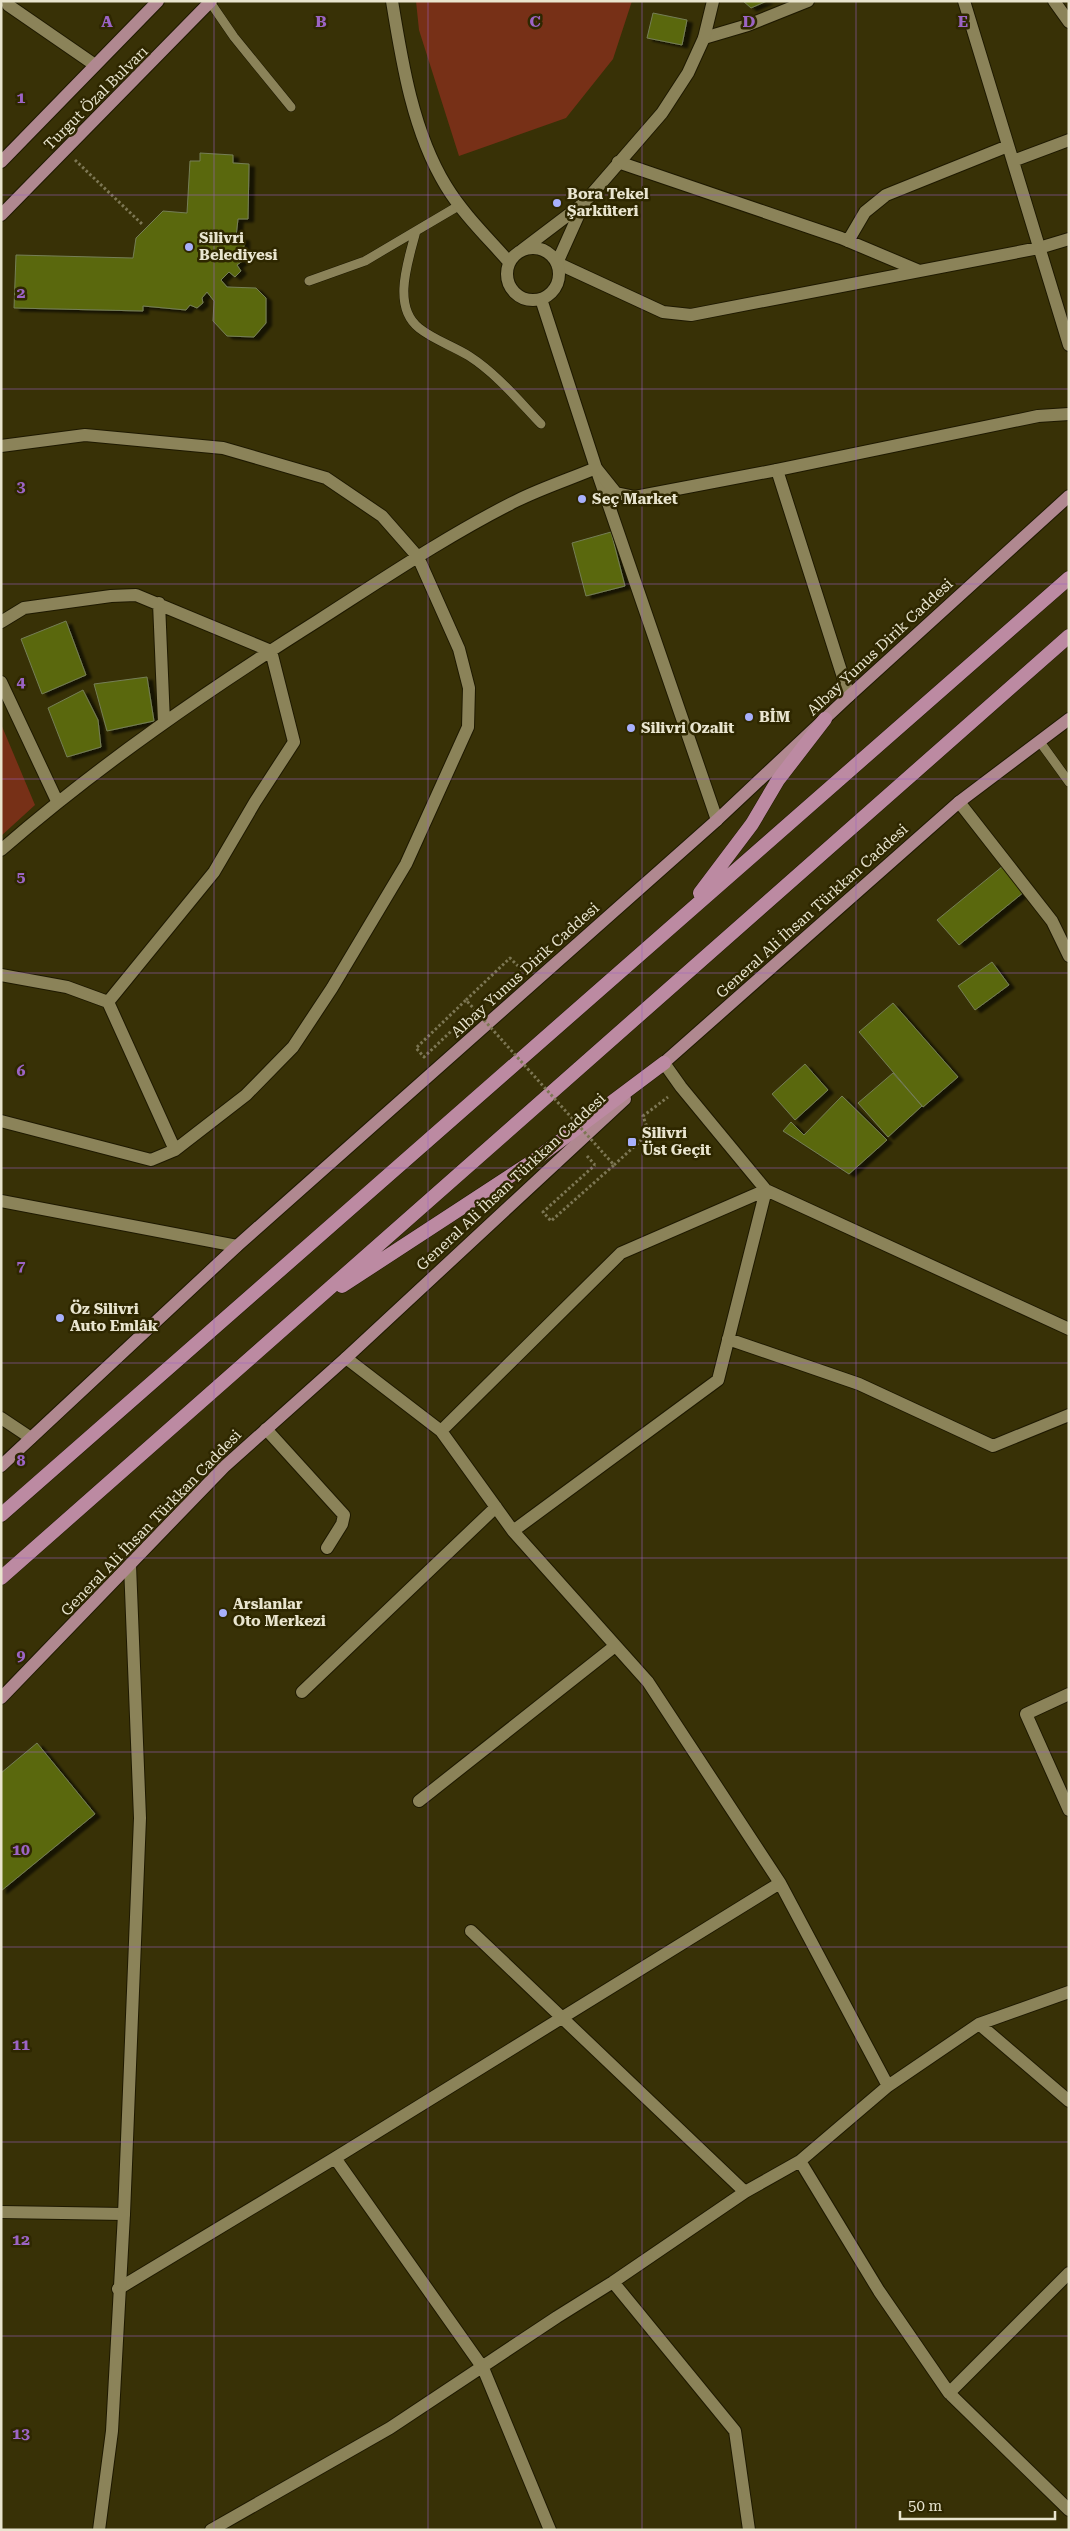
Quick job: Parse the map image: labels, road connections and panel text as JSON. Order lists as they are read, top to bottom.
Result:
{
  "streets": {
    "main road": ["Turgut Özal Bulvarı", "Albay Yunus Dirik Caddesi", "General Ali İhsan Türkkan Caddesi"]
  },
  "places": {
    "other": [
      "Bora Tekel Şarküteri",
      "Silivri Belediyesi",
      "Seç Market",
      "BİM",
      "Silivri Ozalit",
      "Öz Silivri Auto Emlâk",
      "Arslanlar Oto Merkezi"
    ],
    "transit": ["Silivri Üst Geçit"]
  },
  "scale_bar": "50 m",
  "grid": {
    "columns": [
      "A",
      "B",
      "C",
      "D",
      "E"
    ],
    "rows": [
      "1",
      "2",
      "3",
      "4",
      "5",
      "6",
      "7",
      "8",
      "9",
      "10",
      "11",
      "12",
      "13"
    ]
  }
}
